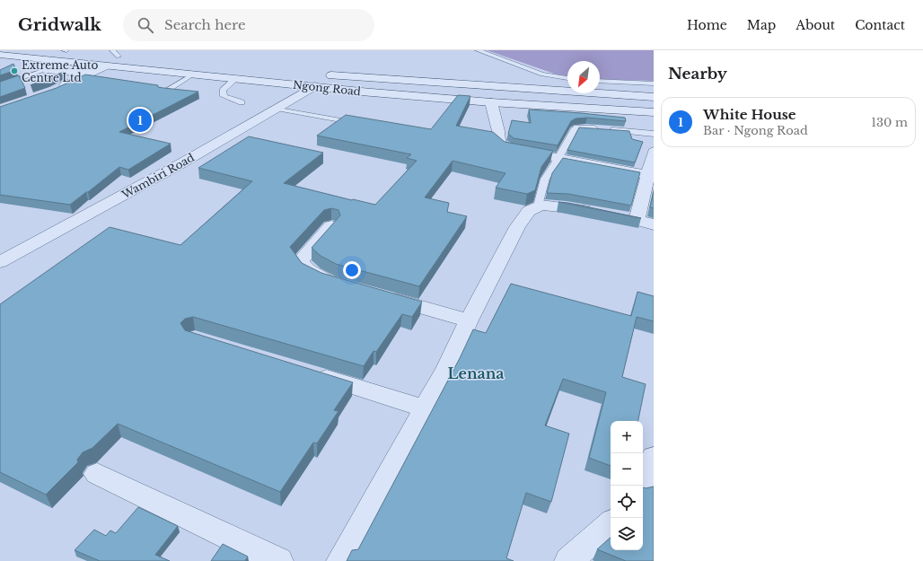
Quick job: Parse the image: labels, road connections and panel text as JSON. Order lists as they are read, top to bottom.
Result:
{
  "streets": {
    "street": ["Ngong Road", "Wambiri Road"]
  },
  "crossings": [
    ["Ngong Road", "Wambiri Road"]
  ],
  "districts": ["Lenana"],
  "places": ["Extreme Auto Centre Ltd"],
  "north": "bottom left",
  "page": {
    "header": "Gridwalk",
    "search": "Search here",
    "nav": [
      "Home",
      "Map",
      "About",
      "Contact"
    ],
    "heading": "Nearby",
    "list": [
      {
        "mark": "1",
        "name": "White House",
        "note": "Bar · Ngong Road",
        "value": "130 m"
      }
    ],
    "pins": "1",
    "map_buttons": ["+", "−"]
  }
}
